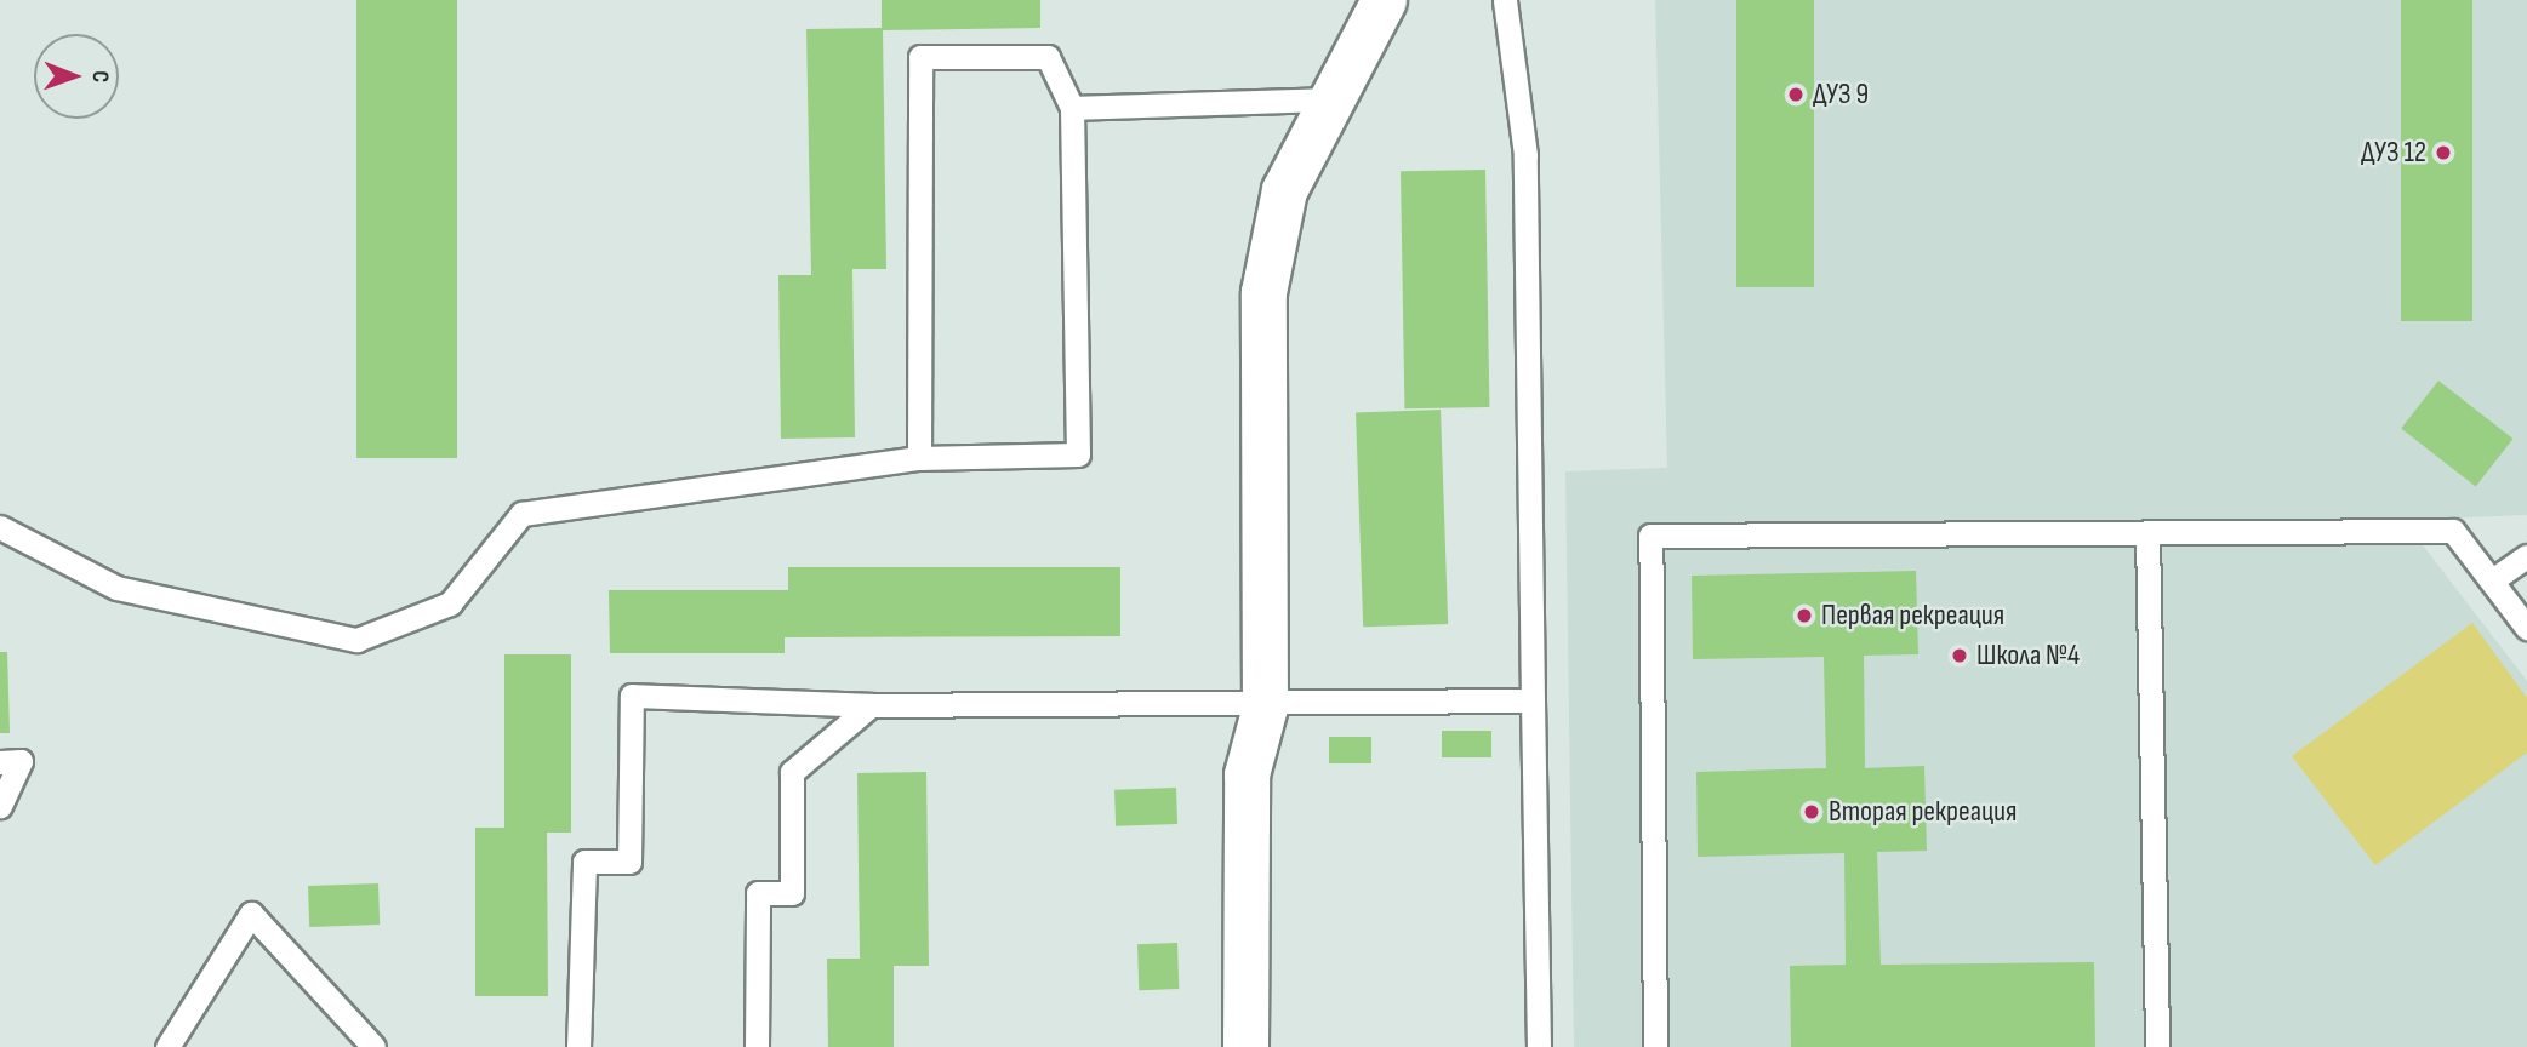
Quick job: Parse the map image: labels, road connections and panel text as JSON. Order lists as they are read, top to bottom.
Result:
{
  "places": [
    "ДУЗ 9",
    "ДУЗ 12",
    "Первая рекреация",
    "Школа №4",
    "Вторая рекреация"
  ],
  "north": "right"
}
